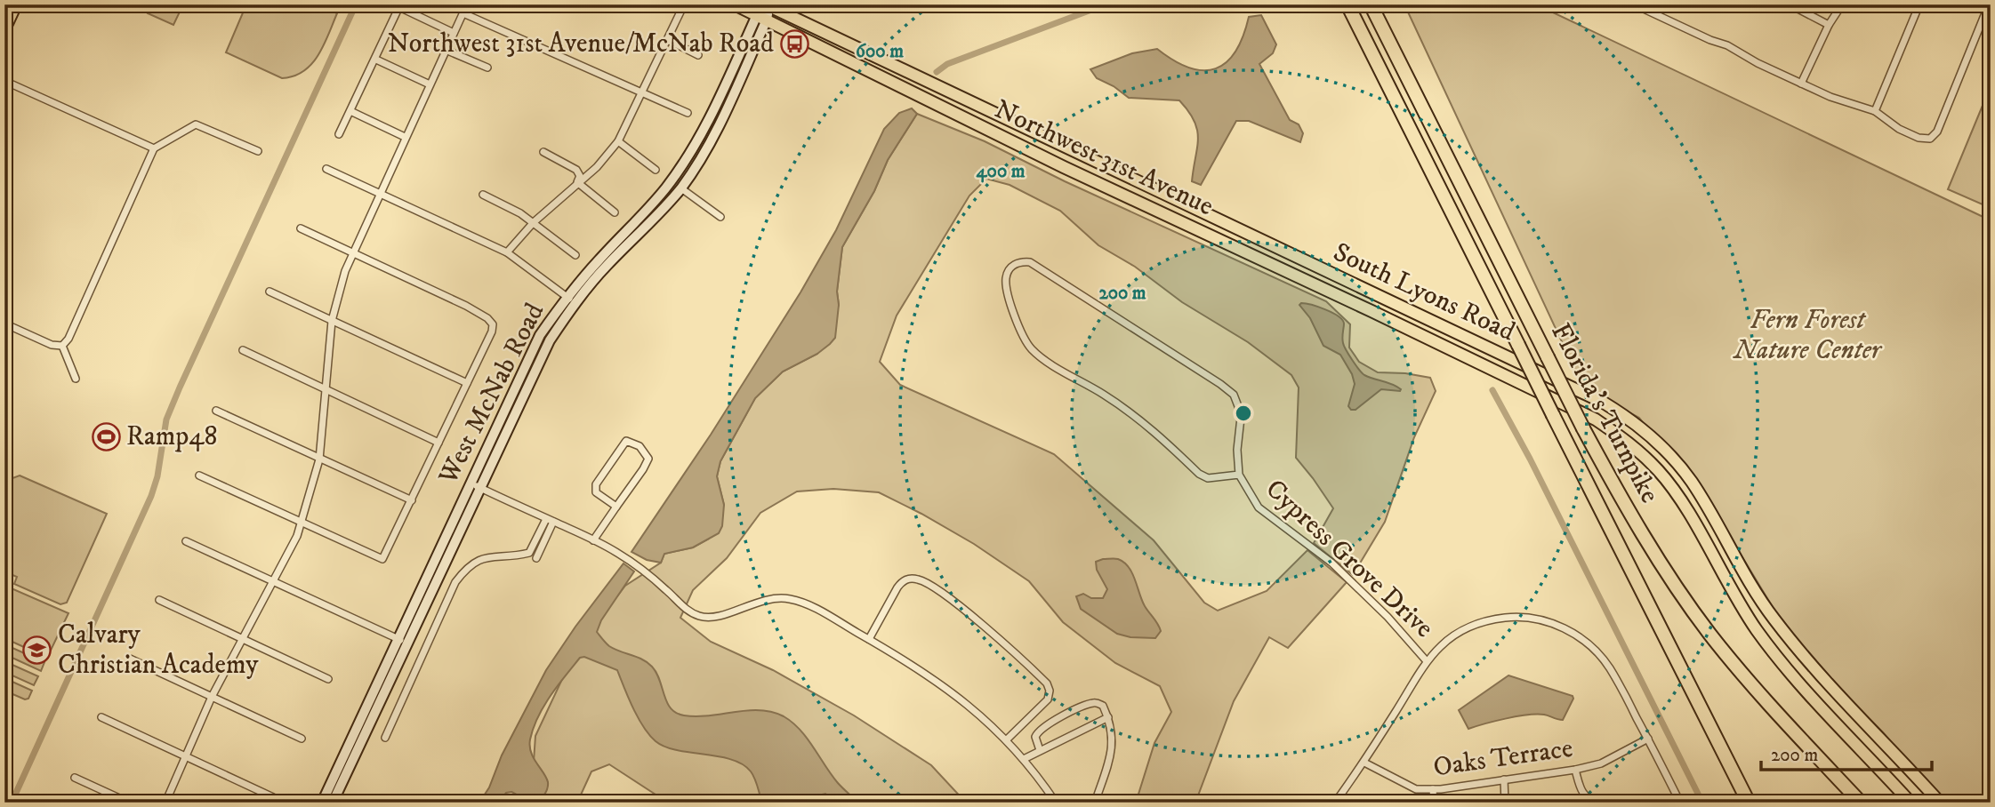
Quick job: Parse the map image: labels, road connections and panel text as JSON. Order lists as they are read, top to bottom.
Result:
{
  "streets": {
    "highway": ["Florida's Turnpike"],
    "main road": ["Northwest 31st Avenue", "South Lyons Road", "West McNab Road"],
    "street": ["Cypress Grove Drive", "Oaks Terrace"]
  },
  "crossings": [
    ["Northwest 31st Avenue", "South Lyons Road"],
    ["Northwest 31st Avenue", "West McNab Road"],
    ["South Lyons Road", "West McNab Road"]
  ],
  "parks": ["Fern Forest Nature Center"],
  "places": {
    "bus stop": ["Northwest 31st Avenue/McNab Road"],
    "sports": ["Ramp48"],
    "school or university": ["Calvary Christian Academy"]
  },
  "scale_bar": "200 m",
  "rings": ["600 m", "400 m", "200 m"]
}
